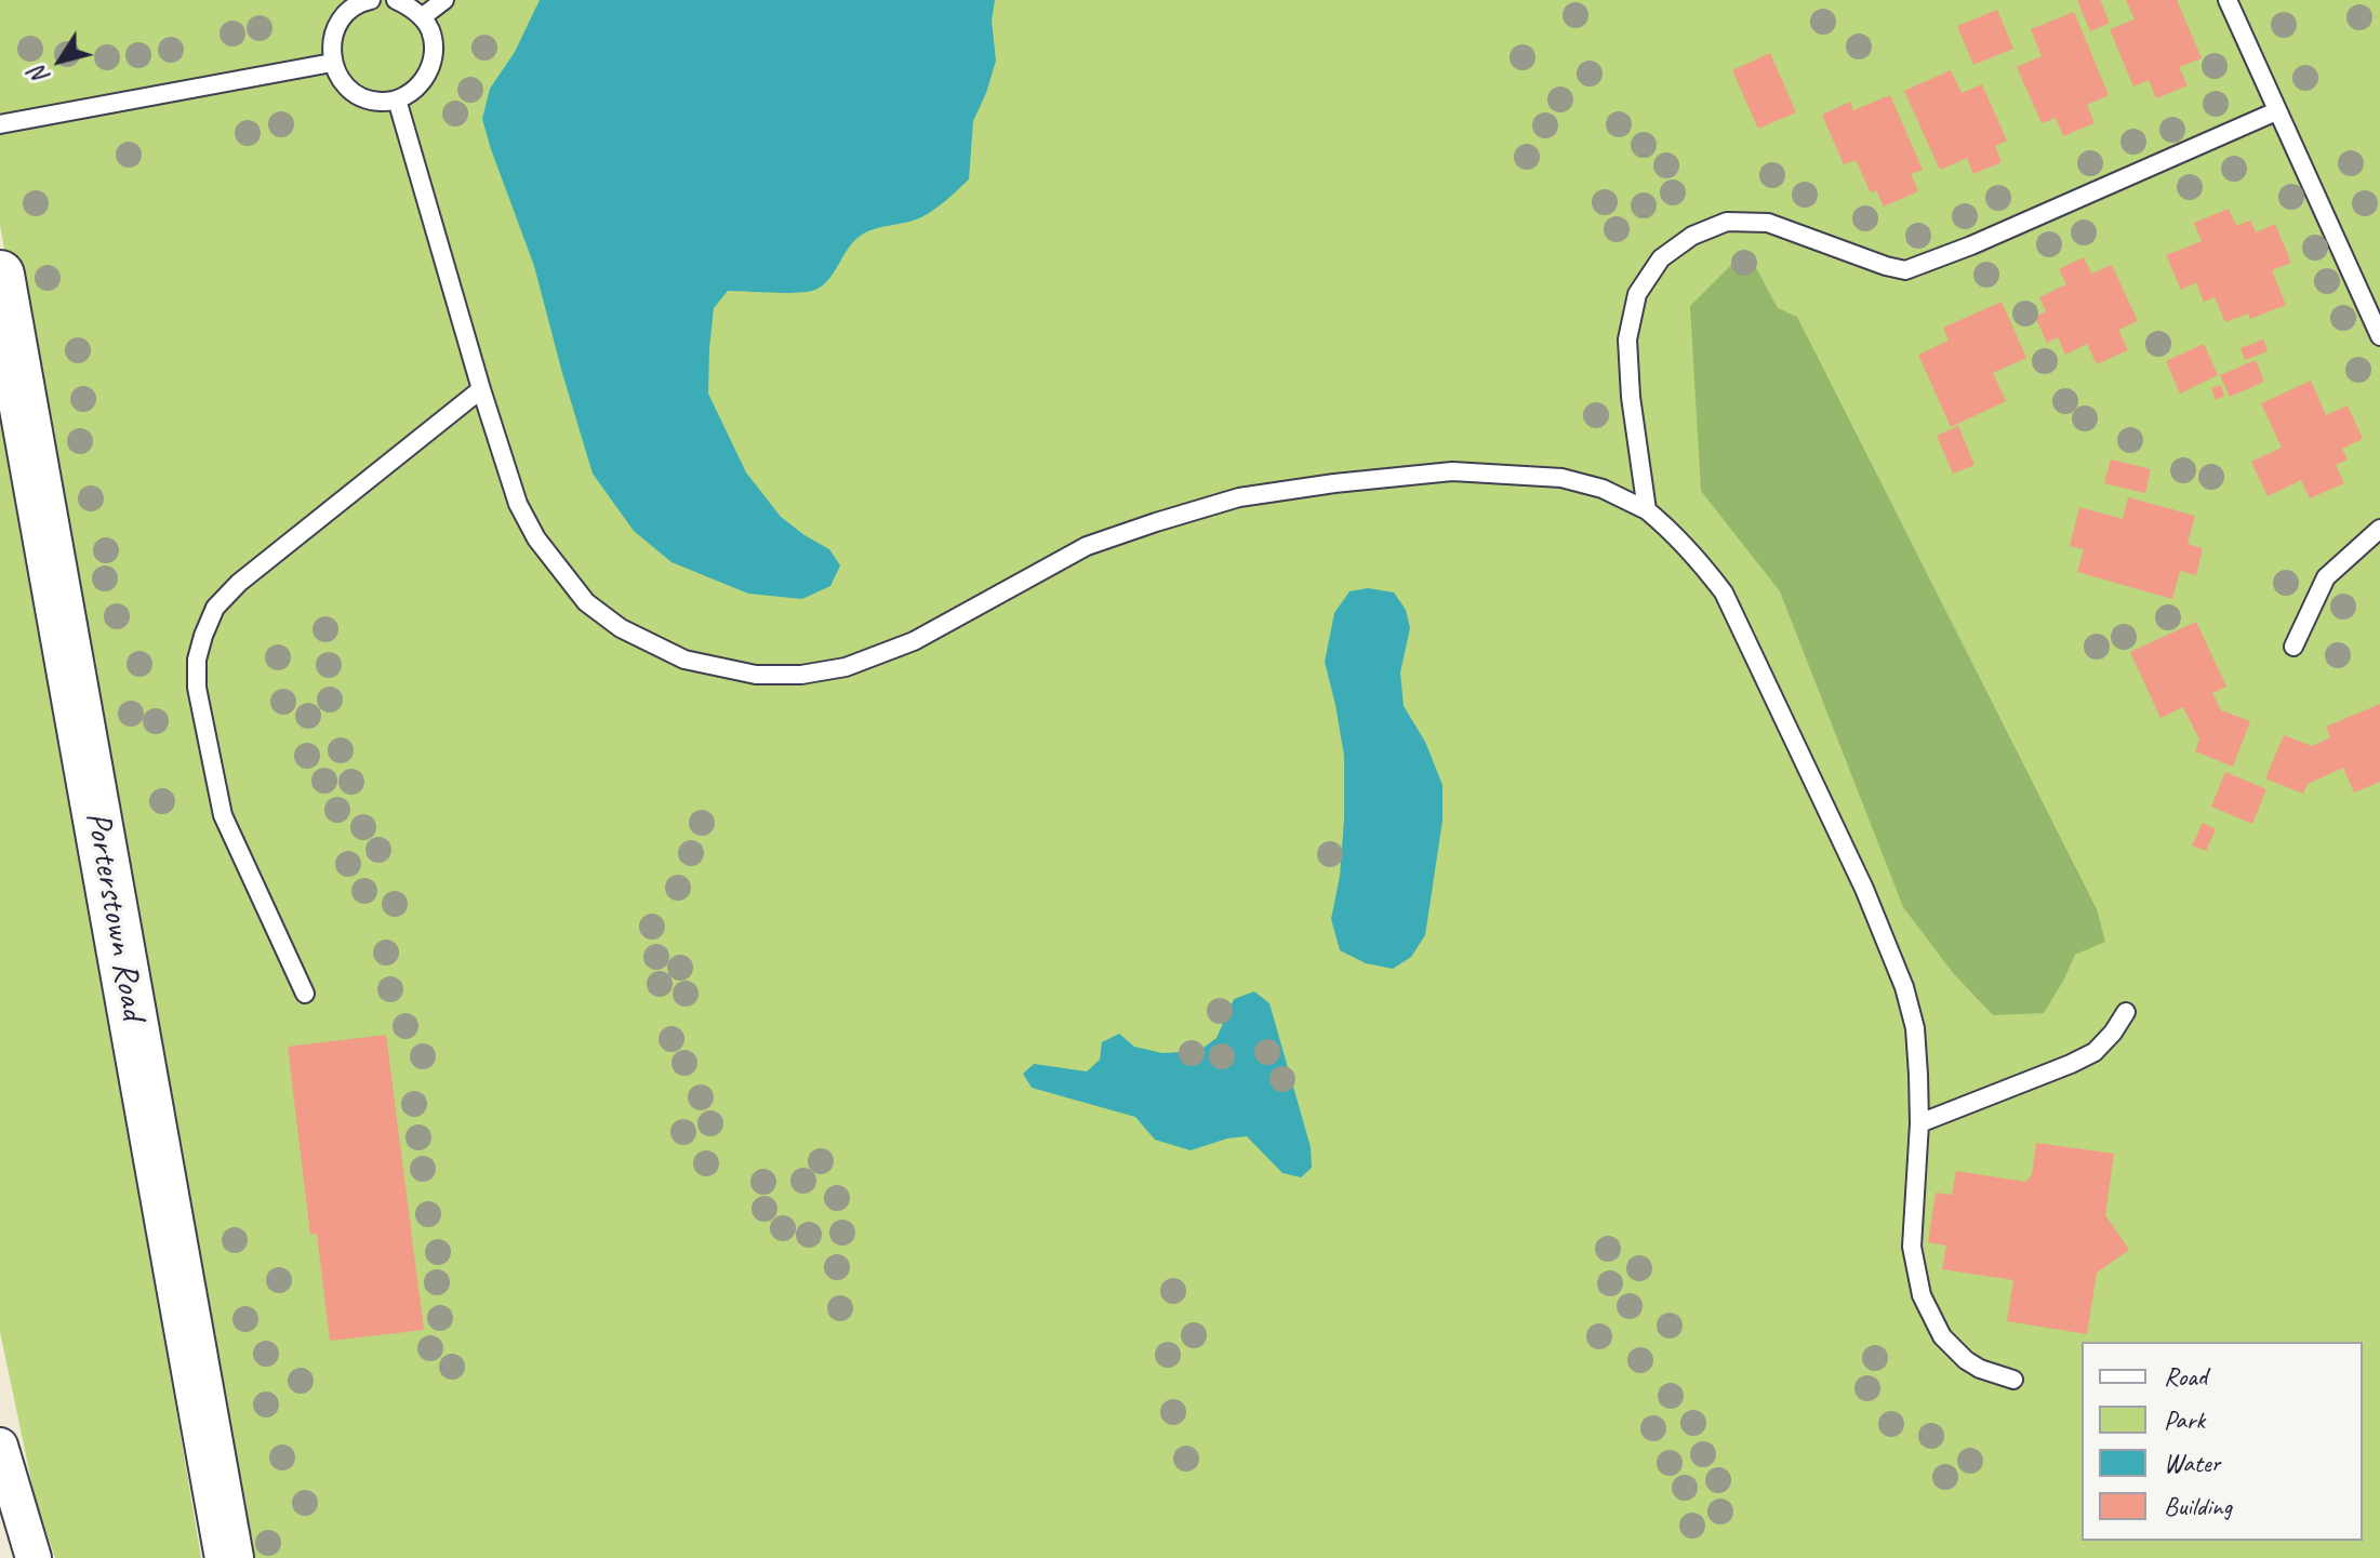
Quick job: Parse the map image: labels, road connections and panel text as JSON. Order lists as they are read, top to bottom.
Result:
{
  "streets": {
    "street": ["Porterstown Road"]
  },
  "legend": [
    "Road",
    "Park",
    "Water",
    "Building"
  ],
  "north": "bottom left"
}
